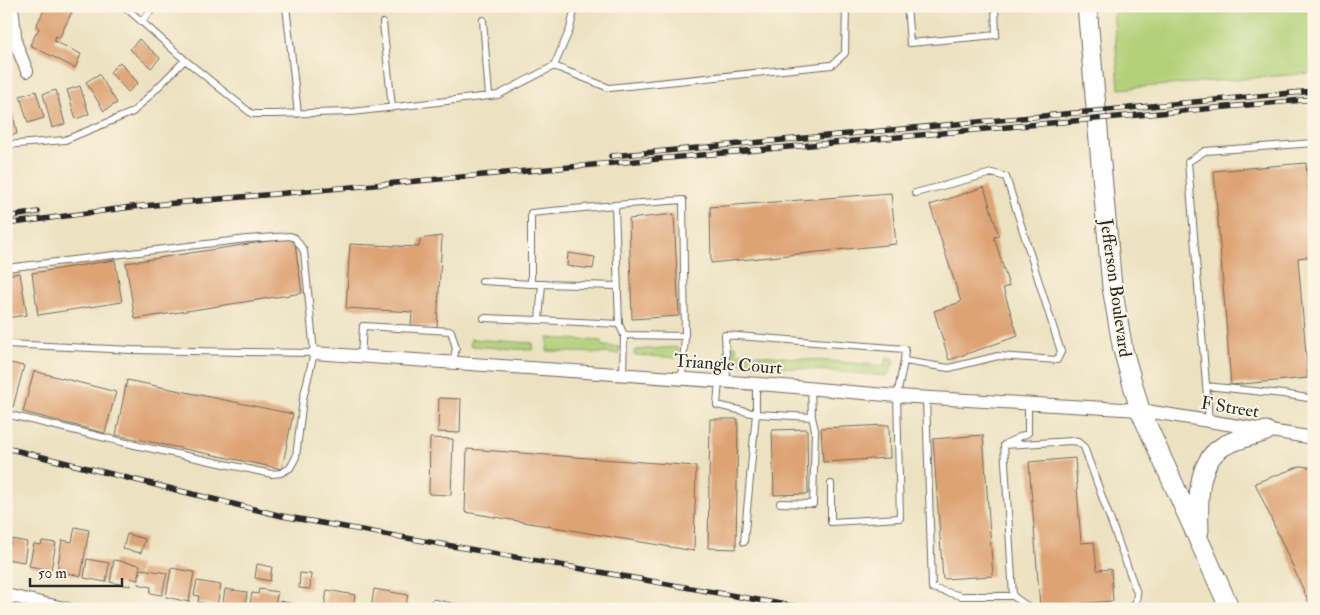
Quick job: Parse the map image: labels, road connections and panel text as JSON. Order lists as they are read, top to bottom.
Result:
{
  "streets": {
    "main road": ["Jefferson Boulevard"],
    "street": ["Triangle Court", "F Street"]
  },
  "crossings": [
    ["Jefferson Boulevard", "Triangle Court"],
    ["Jefferson Boulevard", "F Street"],
    ["Triangle Court", "F Street"]
  ],
  "scale_bar": "50 m"
}
